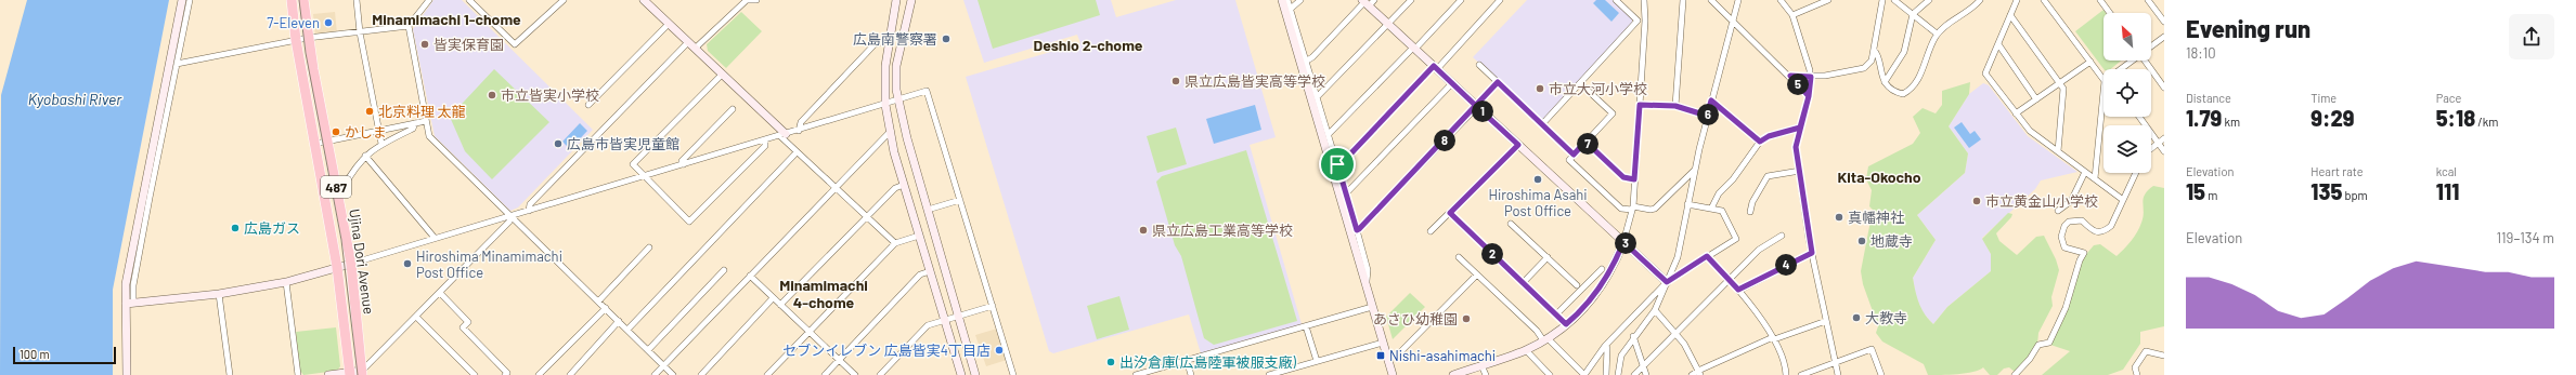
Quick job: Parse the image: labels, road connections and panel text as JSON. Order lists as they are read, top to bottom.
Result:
{
  "streets": {
    "highway": ["487", "Ujina Dori Avenue"]
  },
  "districts": [
    "Minamimachi 1-chome",
    "Deshio 2-chome",
    "Kita-Okocho",
    "Minamimachi 4-chome"
  ],
  "water": ["Kyobashi River"],
  "places": {
    "other": [
      "7-Eleven",
      "広島南警察署",
      "皆実保育園",
      "県立広島皆実高等学校",
      "市立大河小学校",
      "市立皆実小学校",
      "北京料理 太龍",
      "かしま",
      "広島市皆実児童館",
      "Hiroshima Asahi Post Office",
      "市立黄金山小学校",
      "真幡神社",
      "広島ガス",
      "県立広島工業高等学校",
      "地蔵寺",
      "Hiroshima Minamimachi Post Office",
      "大教寺",
      "あさひ幼稚園",
      "セブンイレブン 広島皆実4丁目店",
      "出汐倉庫(広島陸軍被服支廠)"
    ],
    "transit": ["Nishi-asahimachi"]
  },
  "scale_bar": "100 m",
  "north": "top left",
  "page": {
    "heading": ["Evening run", "18:10"],
    "pins": [
      "5",
      "1",
      "6",
      "8",
      "7",
      "3",
      "2",
      "4"
    ],
    "stats": [
      ["Distance", "1.79 km"],
      ["Time", "9:29"],
      ["Pace", "5:18 /km"],
      ["Elevation", "15 m"],
      ["Heart rate", "135 bpm"],
      ["kcal", "111"]
    ],
    "chart": ["Elevation", "119–134 m"],
    "scale": "100 m"
  }
}
